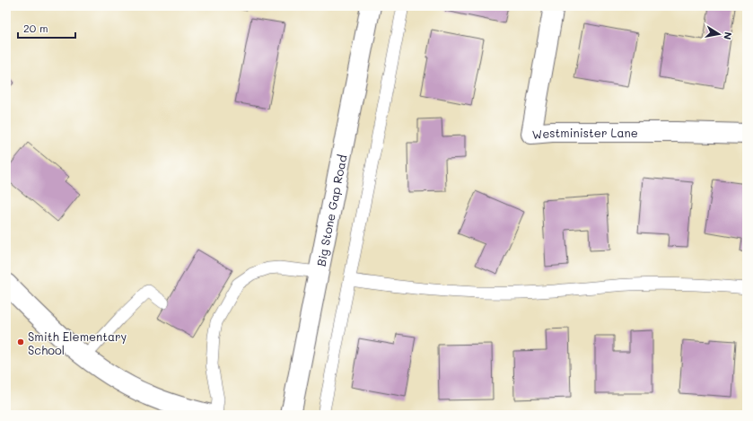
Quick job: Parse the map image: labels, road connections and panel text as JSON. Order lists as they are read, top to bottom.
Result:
{
  "streets": {
    "street": ["Westminister Lane", "Big Stone Gap Road"]
  },
  "places": ["Smith Elementary School"],
  "scale_bar": "20 m",
  "north": "right"
}
